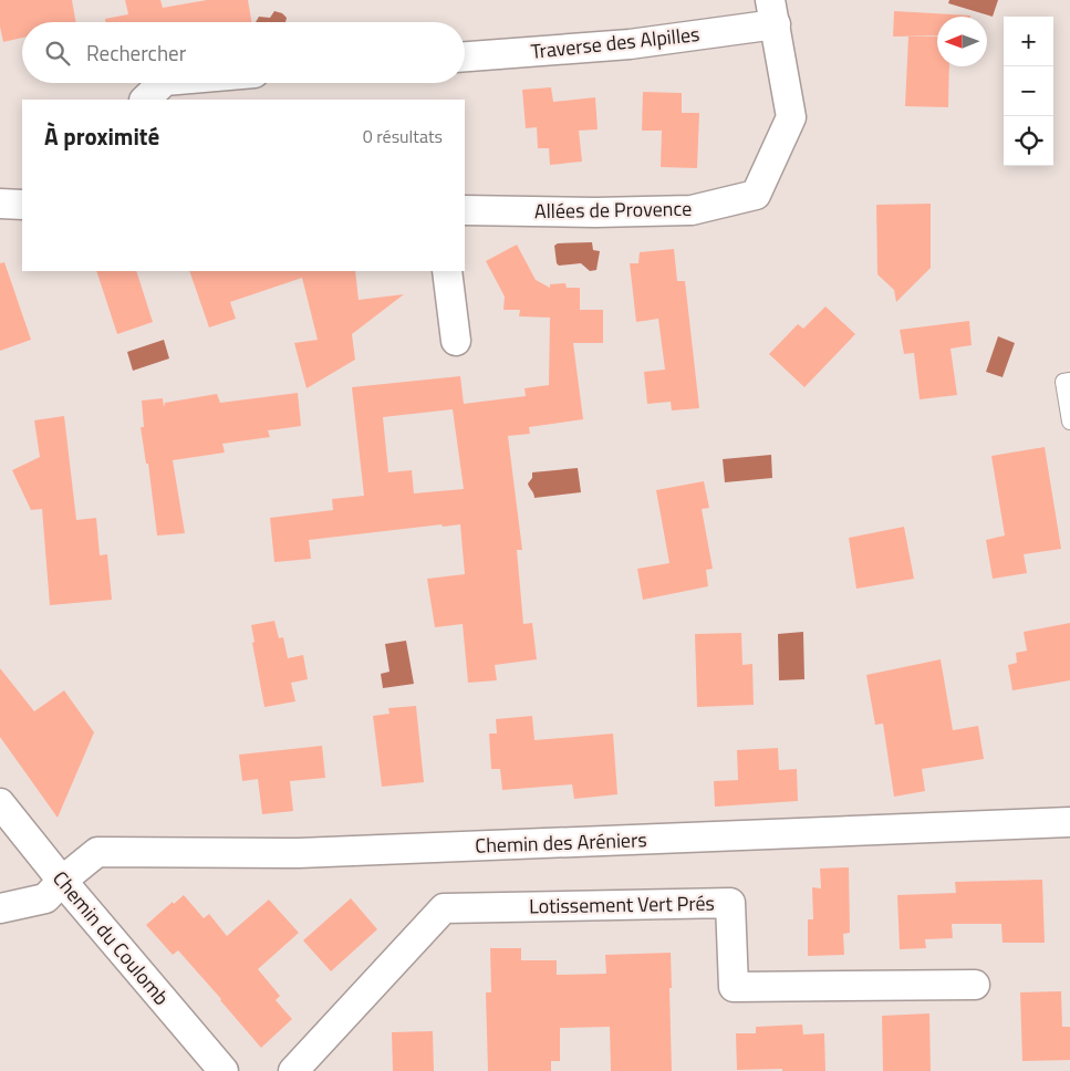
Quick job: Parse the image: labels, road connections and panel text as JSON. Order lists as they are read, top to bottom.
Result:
{
  "streets": {
    "street": [
      "Traverse des Alpilles",
      "Allées de Provence",
      "Chemin des Aréniers",
      "Lotissement Vert Prés",
      "Chemin du Coulomb"
    ]
  },
  "crossings": [
    ["Traverse des Alpilles", "Allées de Provence"],
    ["Chemin des Aréniers", "Chemin du Coulomb"]
  ],
  "north": "left",
  "page": {
    "map_buttons": ["+", "−"],
    "search": "Rechercher",
    "heading": ["À proximité", "0 résultats"]
  }
}
